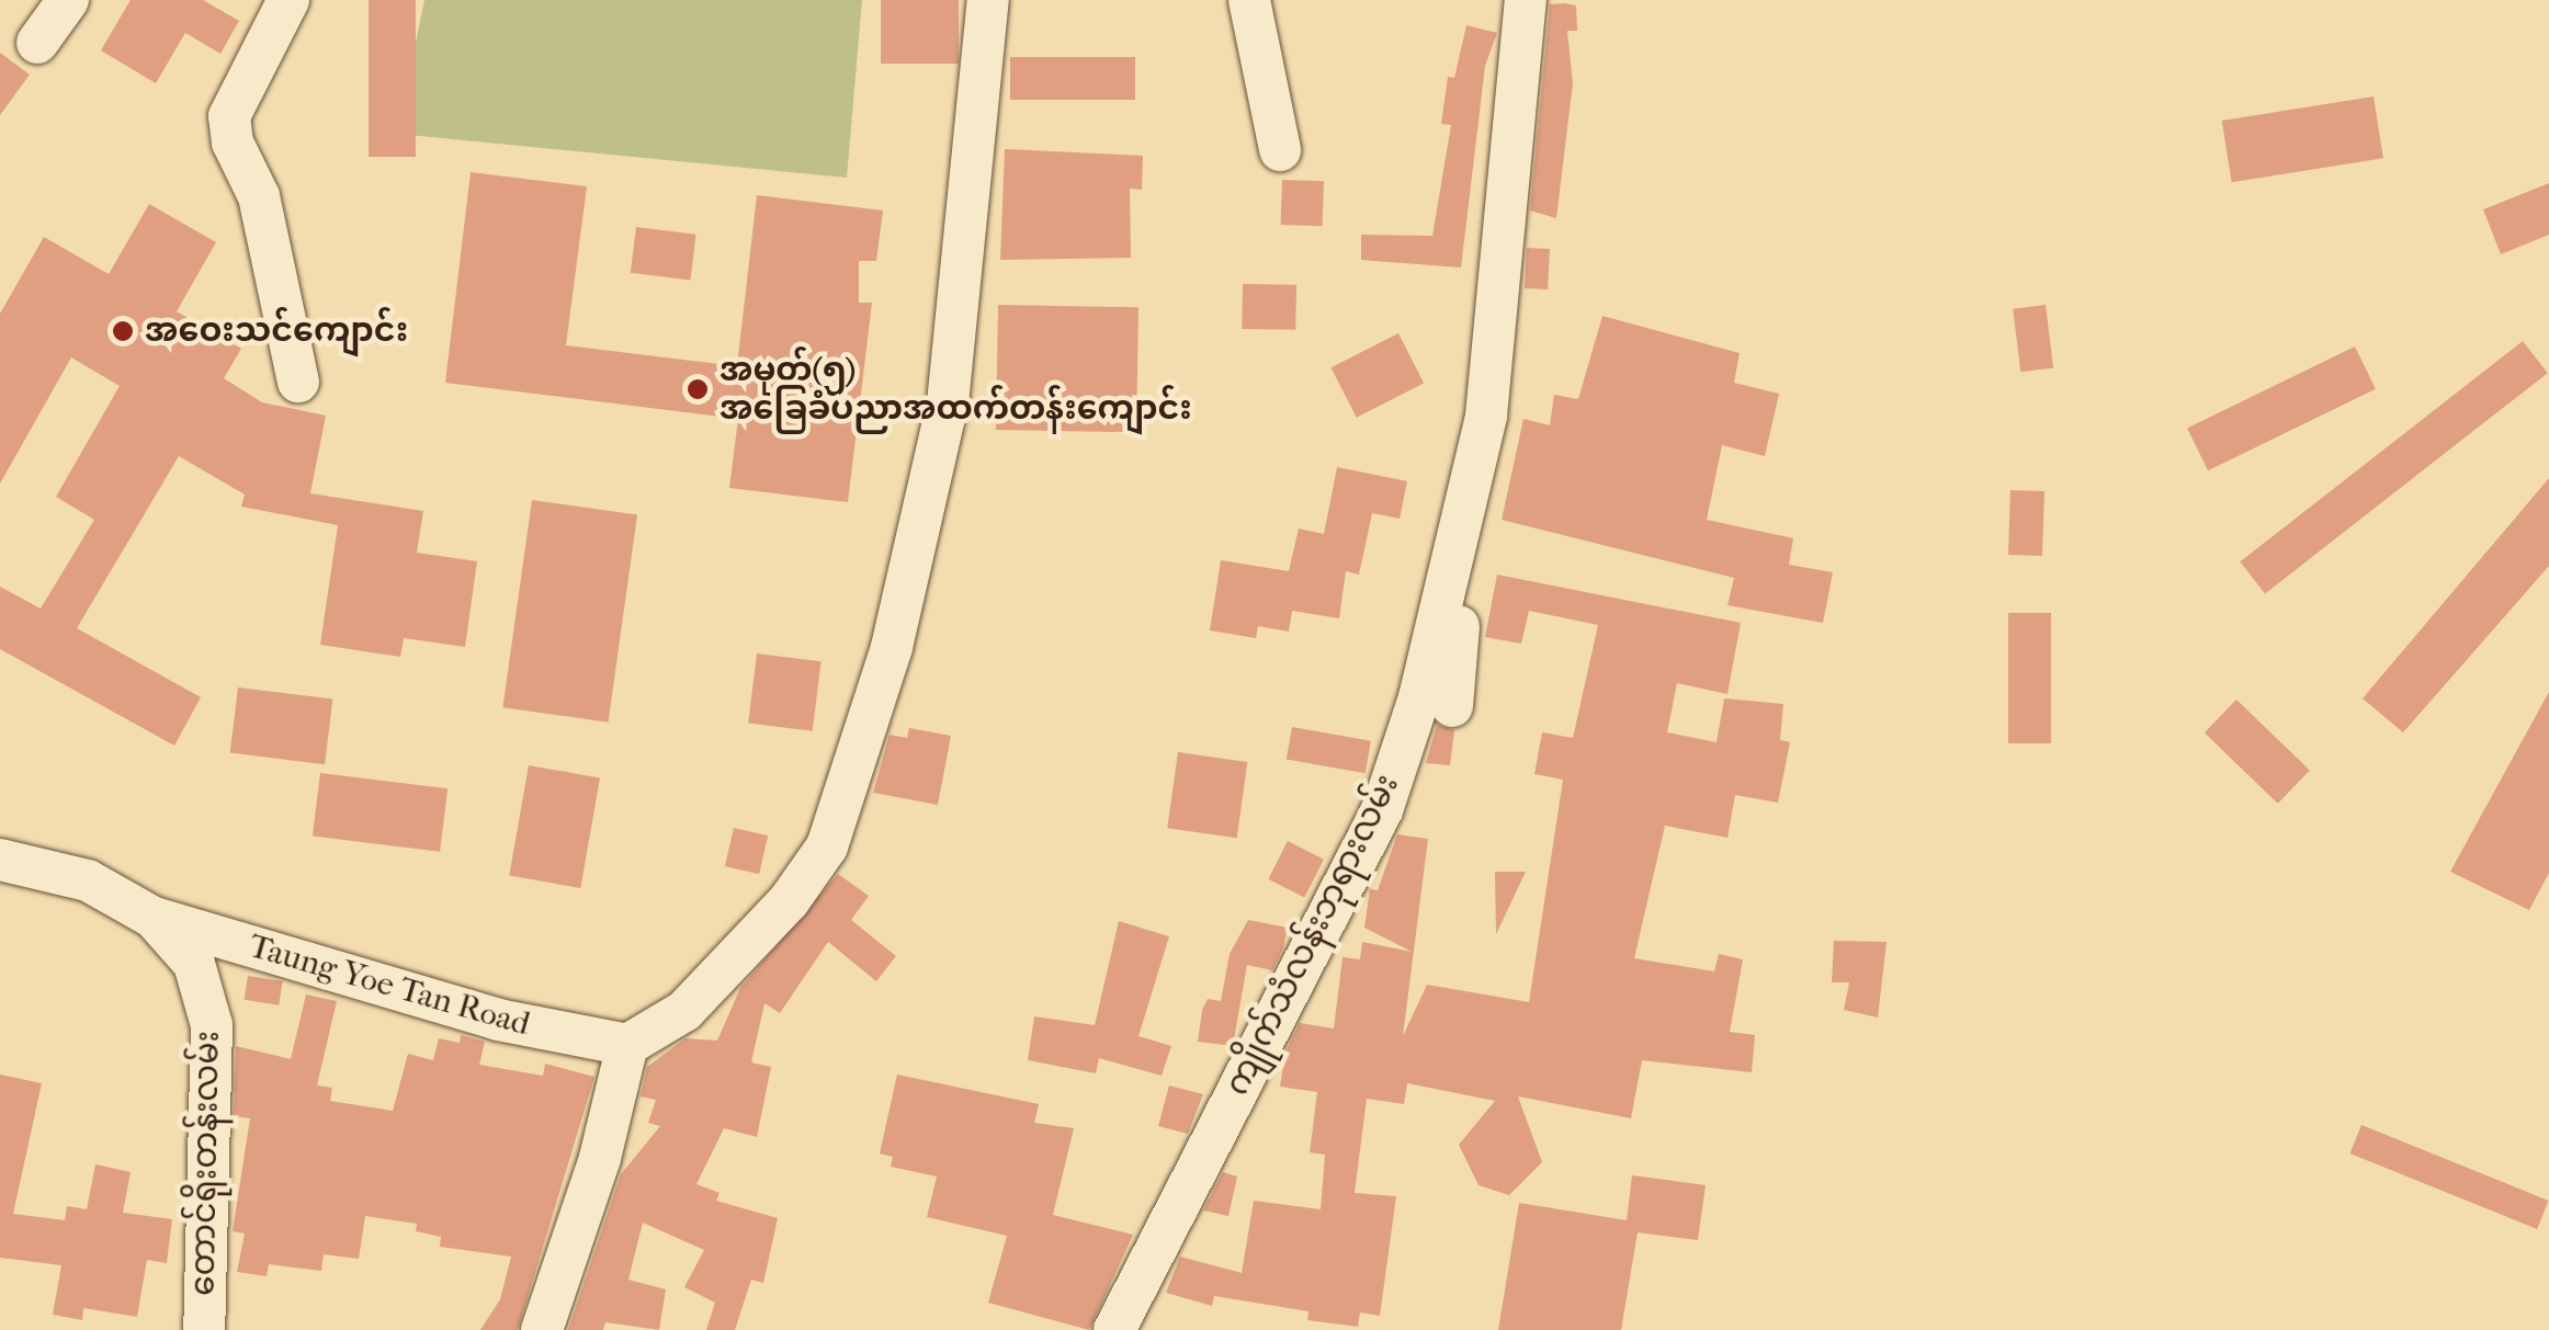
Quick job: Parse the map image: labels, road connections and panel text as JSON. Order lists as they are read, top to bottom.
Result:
{
  "streets": {
    "street": ["ကျိုက်သံလန်းဘုရားလမ်း", "Taung Yoe Tan Road", "တောင်ရိုးတန်းလမ်း"]
  },
  "crossings": [
    ["Taung Yoe Tan Road", "တောင်ရိုးတန်းလမ်း"]
  ],
  "places": ["အဝေးသင်ကျောင်း", "အမုတ်(၅) အခြေခံပညာအထက်တန်းကျောင်း"]
}
